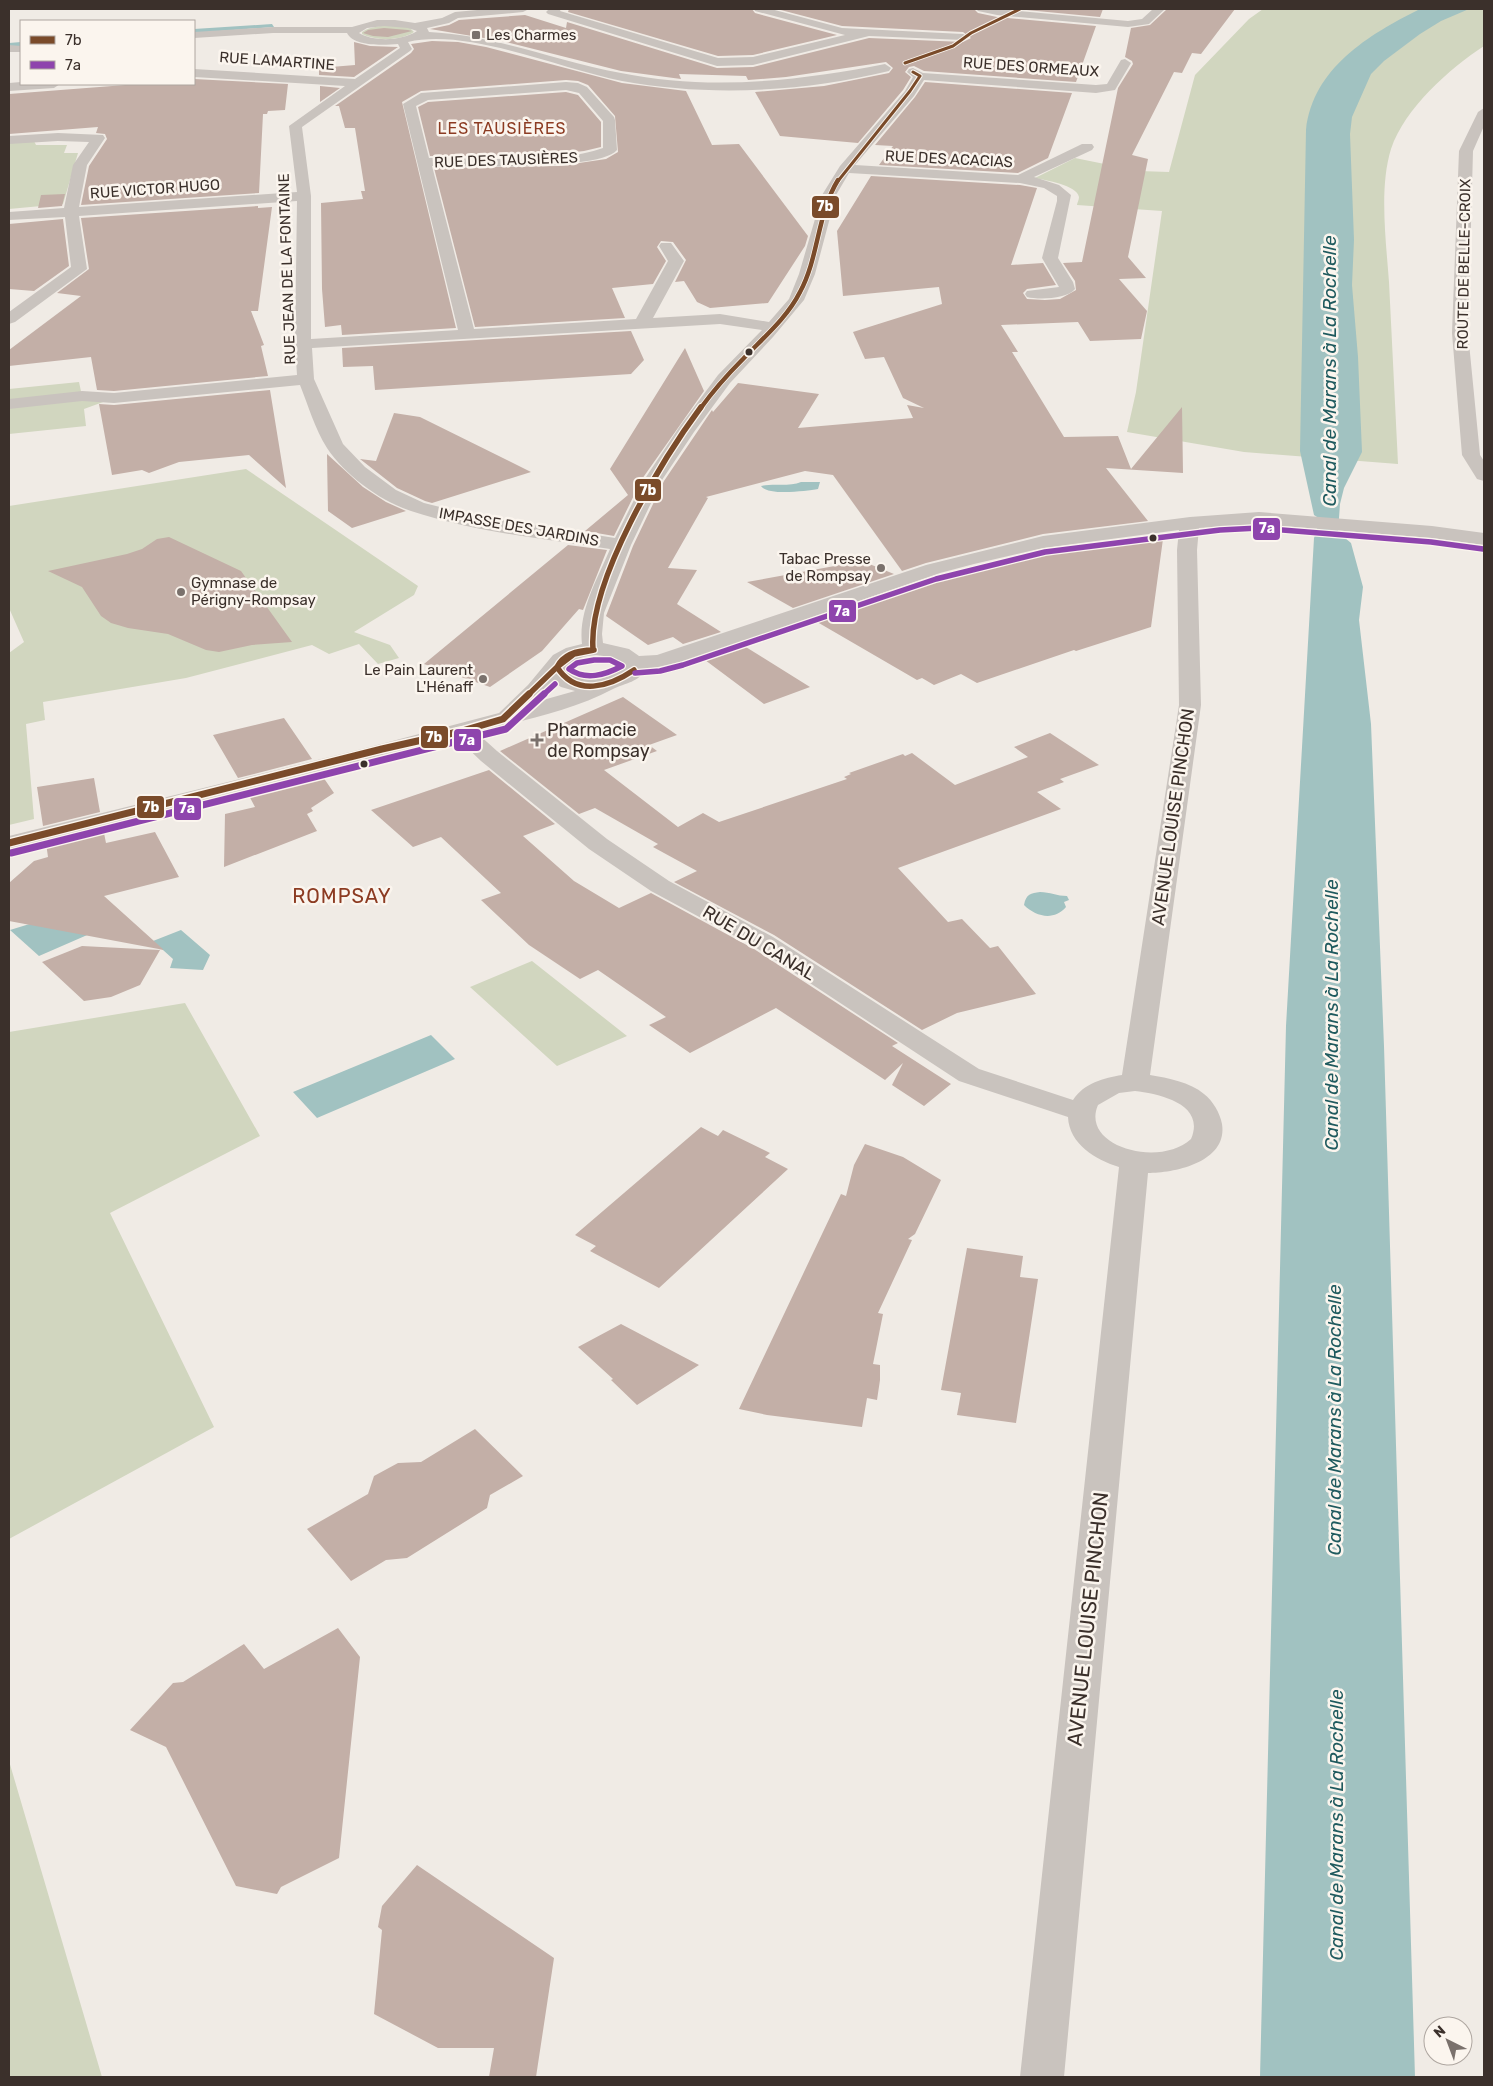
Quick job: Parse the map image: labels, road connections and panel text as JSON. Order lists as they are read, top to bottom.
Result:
{
  "streets": {
    "street": [
      "RUE LAMARTINE",
      "RUE DES ORMEAUX",
      "RUE DES ACACIAS",
      "RUE DES TAUSIÈRES",
      "RUE VICTOR HUGO",
      "ROUTE DE BELLE-CROIX",
      "RUE JEAN DE LA FONTAINE",
      "IMPASSE DES JARDINS",
      "AVENUE LOUISE PINCHON",
      "RUE DU CANAL"
    ]
  },
  "crossings": [
    ["RUE LAMARTINE", "RUE JEAN DE LA FONTAINE"],
    ["RUE VICTOR HUGO", "RUE JEAN DE LA FONTAINE"],
    ["RUE JEAN DE LA FONTAINE", "IMPASSE DES JARDINS"],
    ["AVENUE LOUISE PINCHON", "RUE DU CANAL"]
  ],
  "districts": ["LES TAUSIÈRES", "ROMPSAY"],
  "water": ["Canal de Marans à La Rochelle"],
  "places": {
    "transit": ["Les Charmes"],
    "other": ["Tabac Presse de Rompsay", "Gymnase de Périgny-Rompsay", "Le Pain Laurent L'Hénaff"],
    "health": ["Pharmacie de Rompsay"]
  },
  "lines": ["transit line 7b", "transit line 7a"],
  "legend": ["7b", "7a"],
  "north": "top left"
}
